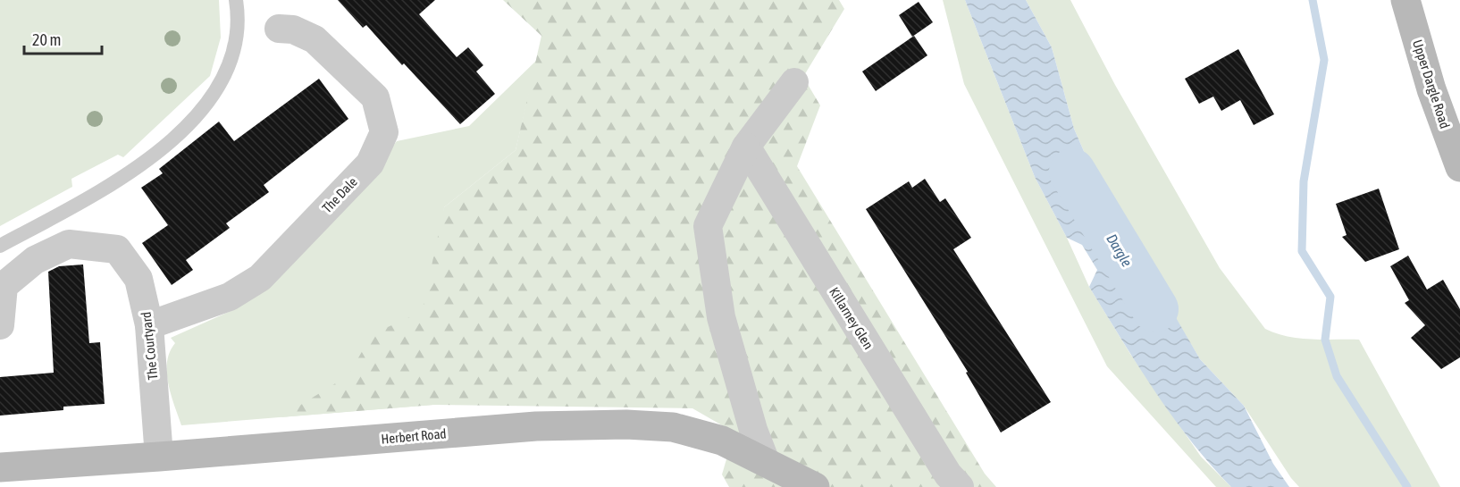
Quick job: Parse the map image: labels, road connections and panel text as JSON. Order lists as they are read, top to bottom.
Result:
{
  "streets": {
    "street": [
      "Upper Dargle Road",
      "The Dale",
      "Killarney Glen",
      "The Courtyard",
      "Herbert Road"
    ]
  },
  "crossings": [
    ["The Dale", "The Courtyard"],
    ["The Courtyard", "Herbert Road"]
  ],
  "water": ["Dargle"],
  "scale_bar": "20 m"
}
